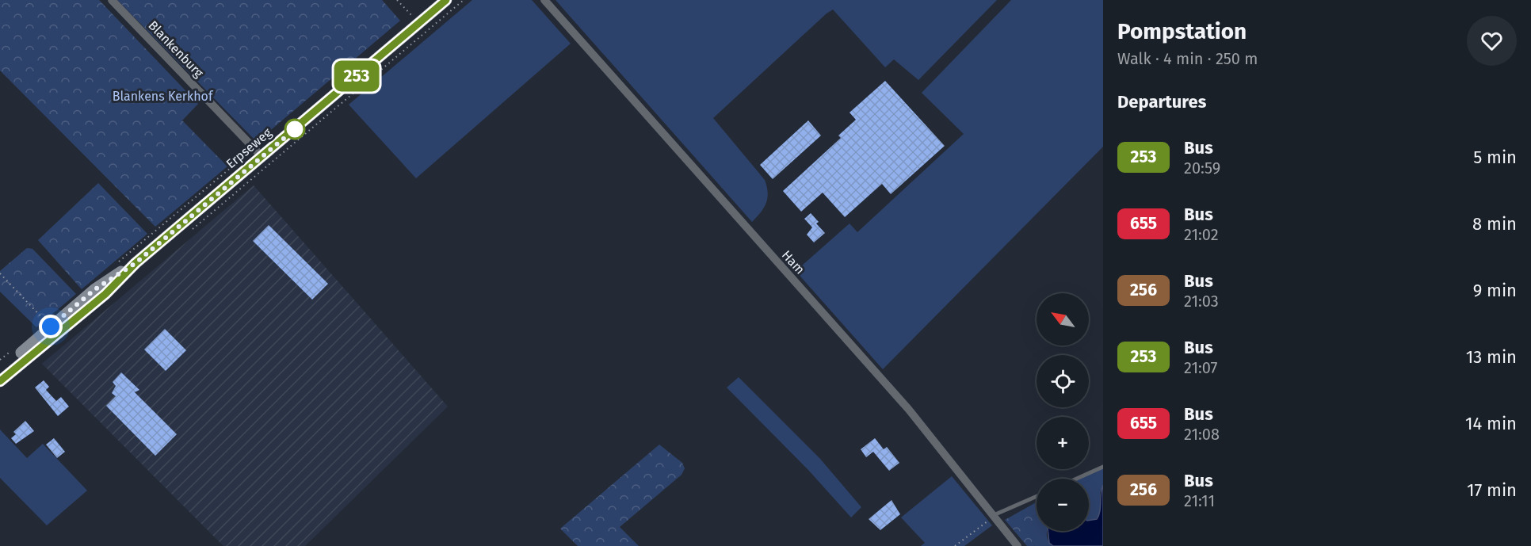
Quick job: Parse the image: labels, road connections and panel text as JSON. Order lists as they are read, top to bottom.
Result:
{
  "streets": {
    "main road": ["Erpseweg"],
    "street": ["Blankenburg", "Ham"]
  },
  "crossings": [
    ["Blankenburg", "Erpseweg"]
  ],
  "parks": ["Blankens Kerkhof"],
  "lines": ["bus line 253"],
  "north": "top left",
  "page": {
    "on_map": "253",
    "heading": [
      ["Pompstation", "Walk · 4 min · 250 m"],
      "Departures"
    ],
    "list": [
      {
        "mark": "253",
        "name": "Bus",
        "note": "20:59",
        "value": "5 min"
      },
      {
        "mark": "655",
        "name": "Bus",
        "note": "21:02",
        "value": "8 min"
      },
      {
        "mark": "256",
        "name": "Bus",
        "note": "21:03",
        "value": "9 min"
      },
      {
        "mark": "253",
        "name": "Bus",
        "note": "21:07",
        "value": "13 min"
      },
      {
        "mark": "655",
        "name": "Bus",
        "note": "21:08",
        "value": "14 min"
      },
      {
        "mark": "256",
        "name": "Bus",
        "note": "21:11",
        "value": "17 min"
      }
    ],
    "map_buttons": ["+", "−"]
  }
}
